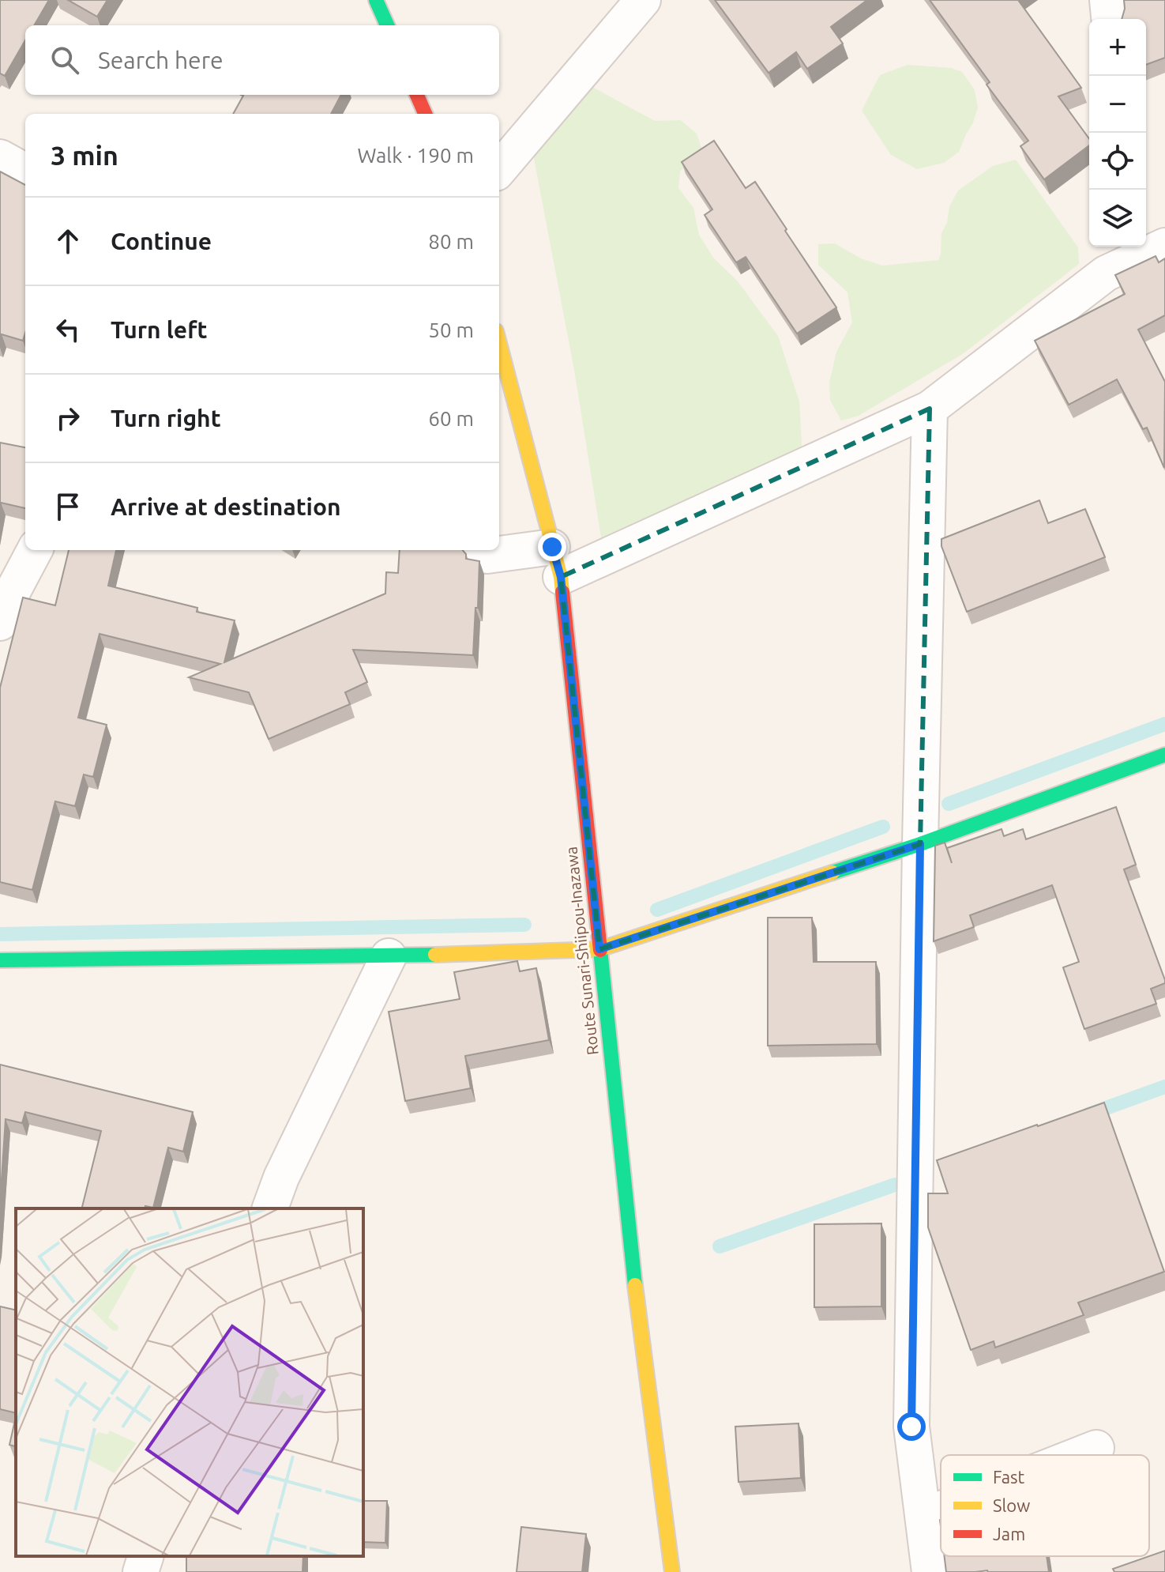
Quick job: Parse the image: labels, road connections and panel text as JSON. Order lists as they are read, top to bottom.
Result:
{
  "streets": {
    "main road": ["Route Sunari-Shiipou-Inazawa"]
  },
  "legend": ["Fast", "Slow", "Jam"],
  "page": {
    "map_buttons": ["+", "−"],
    "search": "Search here",
    "heading": ["3 min", "Walk · 190 m"],
    "list": [
      ["Continue", "80 m"],
      ["Turn left", "50 m"],
      ["Turn right", "60 m"],
      "Arrive at destination"
    ]
  }
}
